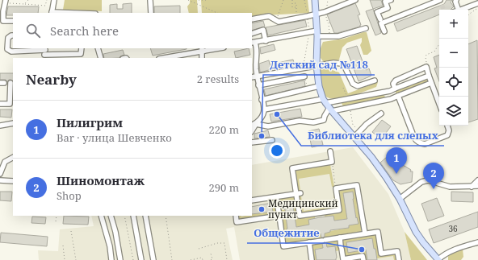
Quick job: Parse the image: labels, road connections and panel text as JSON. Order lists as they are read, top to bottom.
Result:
{
  "places": [
    "Библиотека для слепых",
    "Детский сад №118",
    "Медицинский пункт",
    "Общежитие"
  ],
  "house_numbers": ["36"],
  "page": {
    "map_buttons": ["+", "−"],
    "search": "Search here",
    "heading": ["Nearby", "2 results"],
    "list": [
      {
        "mark": "1",
        "name": "Пилигрим",
        "note": "Bar · улица Шевченко",
        "value": "220 m"
      },
      {
        "mark": "2",
        "name": "Шиномонтаж",
        "note": "Shop",
        "value": "290 m"
      }
    ],
    "pins": ["1", "2"]
  }
}
